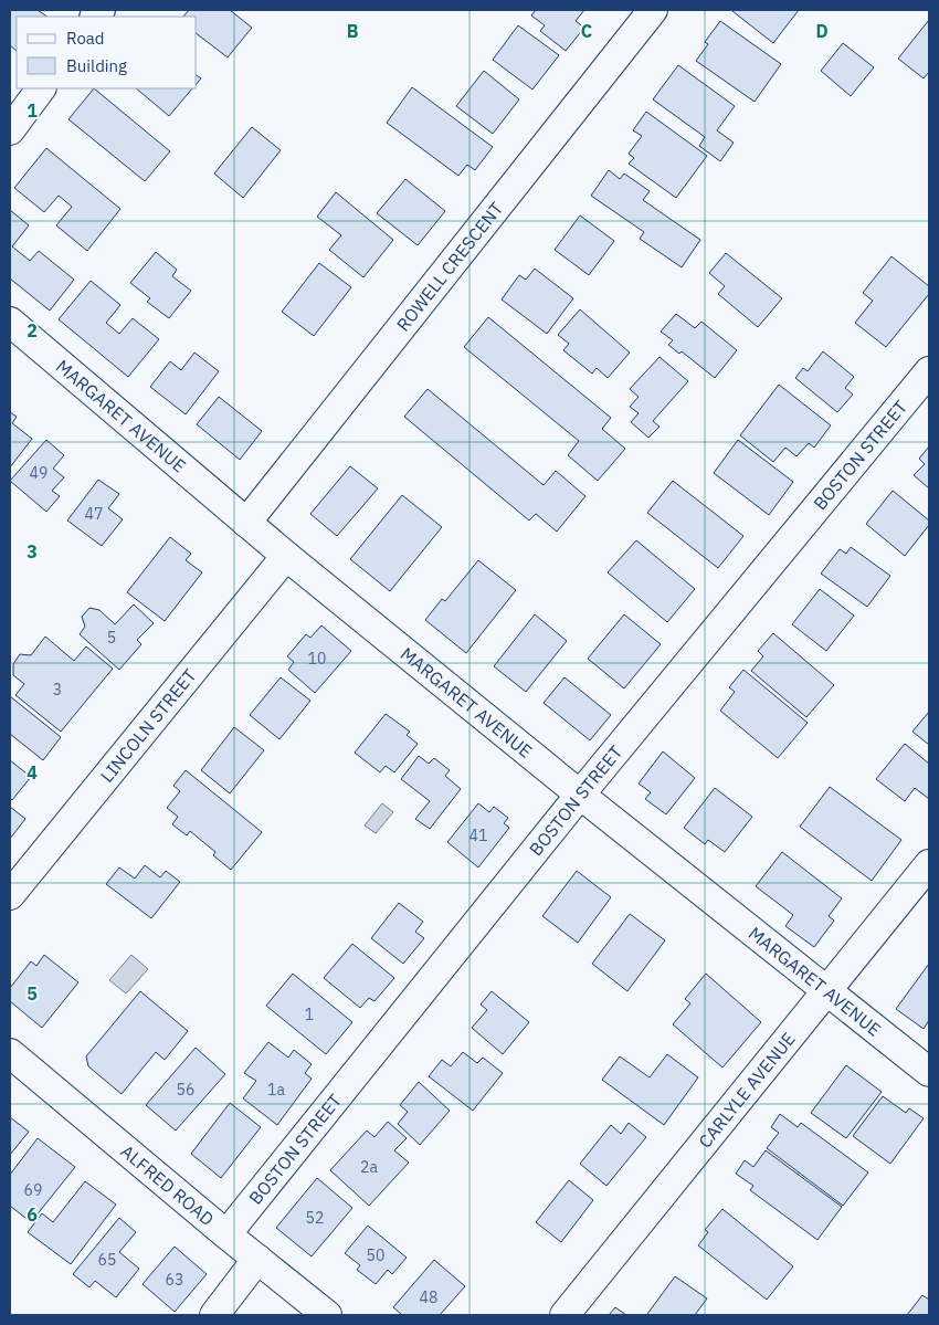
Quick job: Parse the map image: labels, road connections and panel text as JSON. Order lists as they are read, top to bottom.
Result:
{
  "streets": {
    "street": [
      "ROWELL CRESCENT",
      "MARGARET AVENUE",
      "BOSTON STREET",
      "LINCOLN STREET",
      "CARLYLE AVENUE",
      "ALFRED ROAD"
    ]
  },
  "crossings": [
    ["ROWELL CRESCENT", "MARGARET AVENUE"],
    ["MARGARET AVENUE", "BOSTON STREET"],
    ["MARGARET AVENUE", "LINCOLN STREET"],
    ["MARGARET AVENUE", "CARLYLE AVENUE"],
    ["BOSTON STREET", "ALFRED ROAD"]
  ],
  "house_numbers": [
    "49",
    "47",
    "5",
    "10",
    "3",
    "41",
    "1",
    "56",
    "1a",
    "2a",
    "69",
    "52",
    "50",
    "65",
    "63",
    "48"
  ],
  "legend": ["Road", "Building"],
  "grid": {
    "columns": ["B", "C", "D"],
    "rows": [
      "1",
      "2",
      "3",
      "4",
      "5",
      "6"
    ]
  }
}
